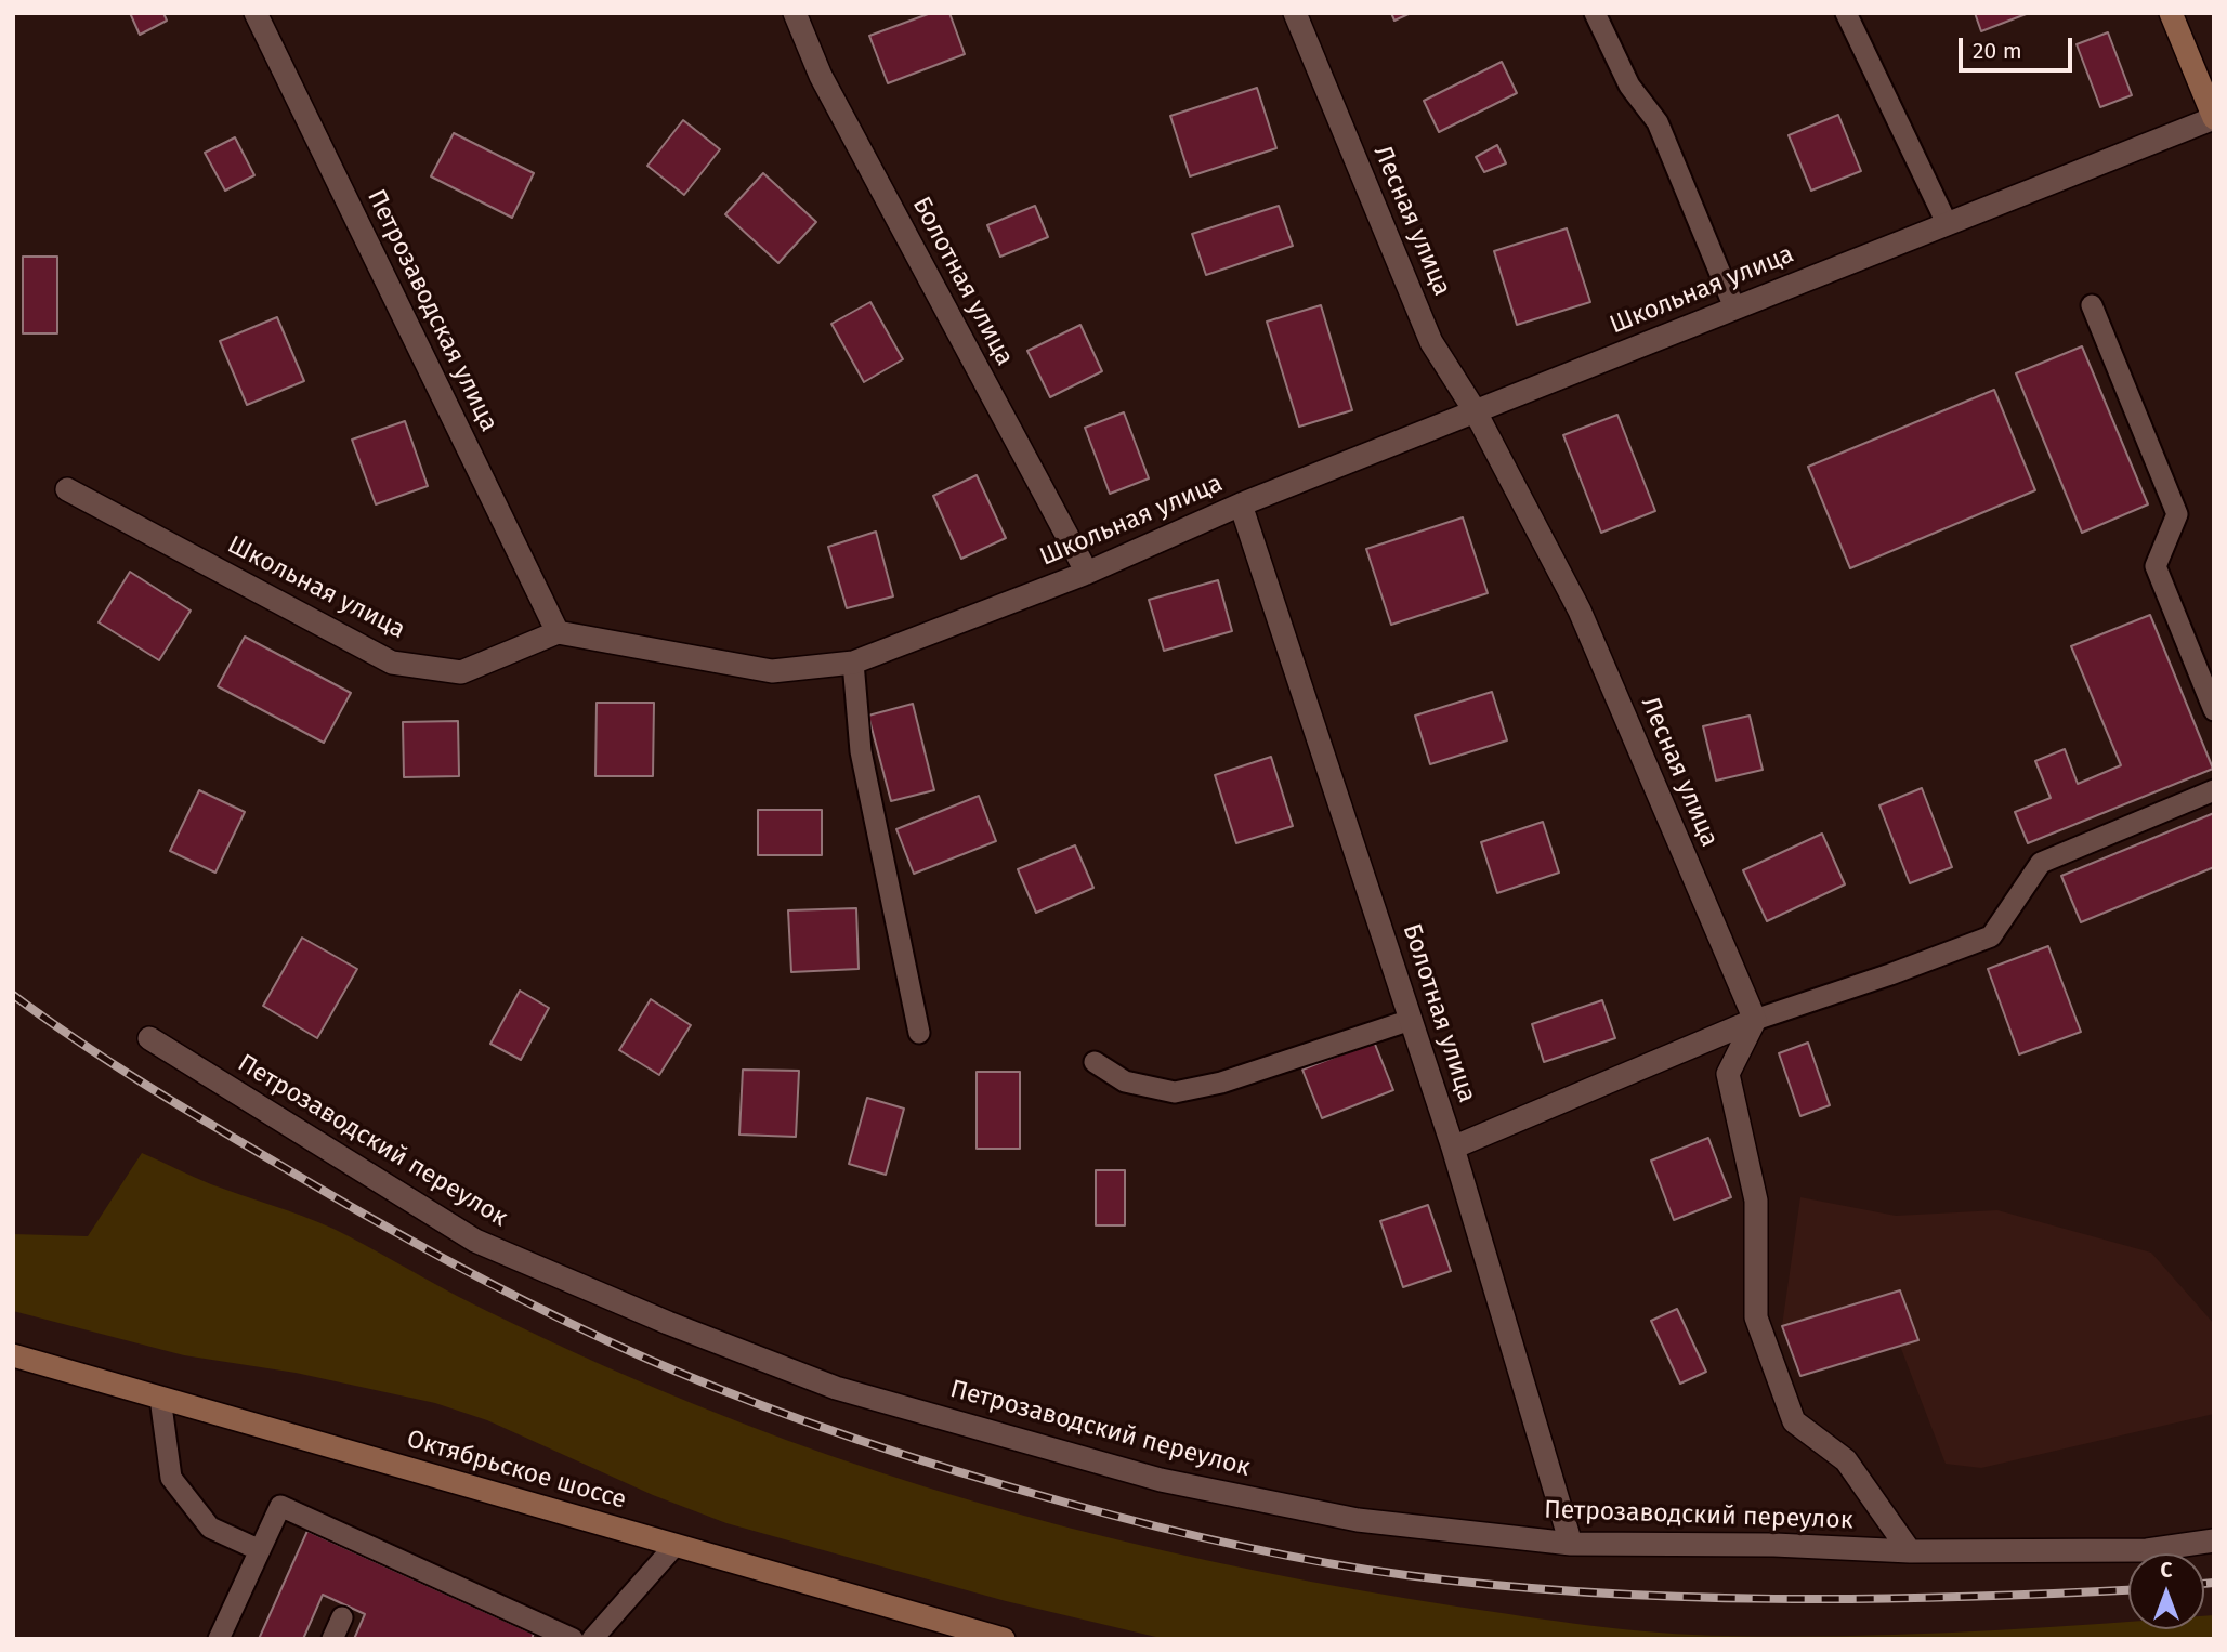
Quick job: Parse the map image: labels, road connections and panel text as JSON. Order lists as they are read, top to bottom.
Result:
{
  "streets": {
    "main road": ["Октябрьское шоссе"],
    "street": [
      "Лесная улица",
      "Болотная улица",
      "Школьная улица",
      "Петрозаводская улица",
      "Петрозаводский переулок"
    ]
  },
  "crossings": [
    ["Лесная улица", "Школьная улица"],
    ["Болотная улица", "Школьная улица"],
    ["Болотная улица", "Петрозаводский переулок"],
    ["Школьная улица", "Петрозаводская улица"]
  ],
  "scale_bar": "20 m",
  "north": "top"
}
